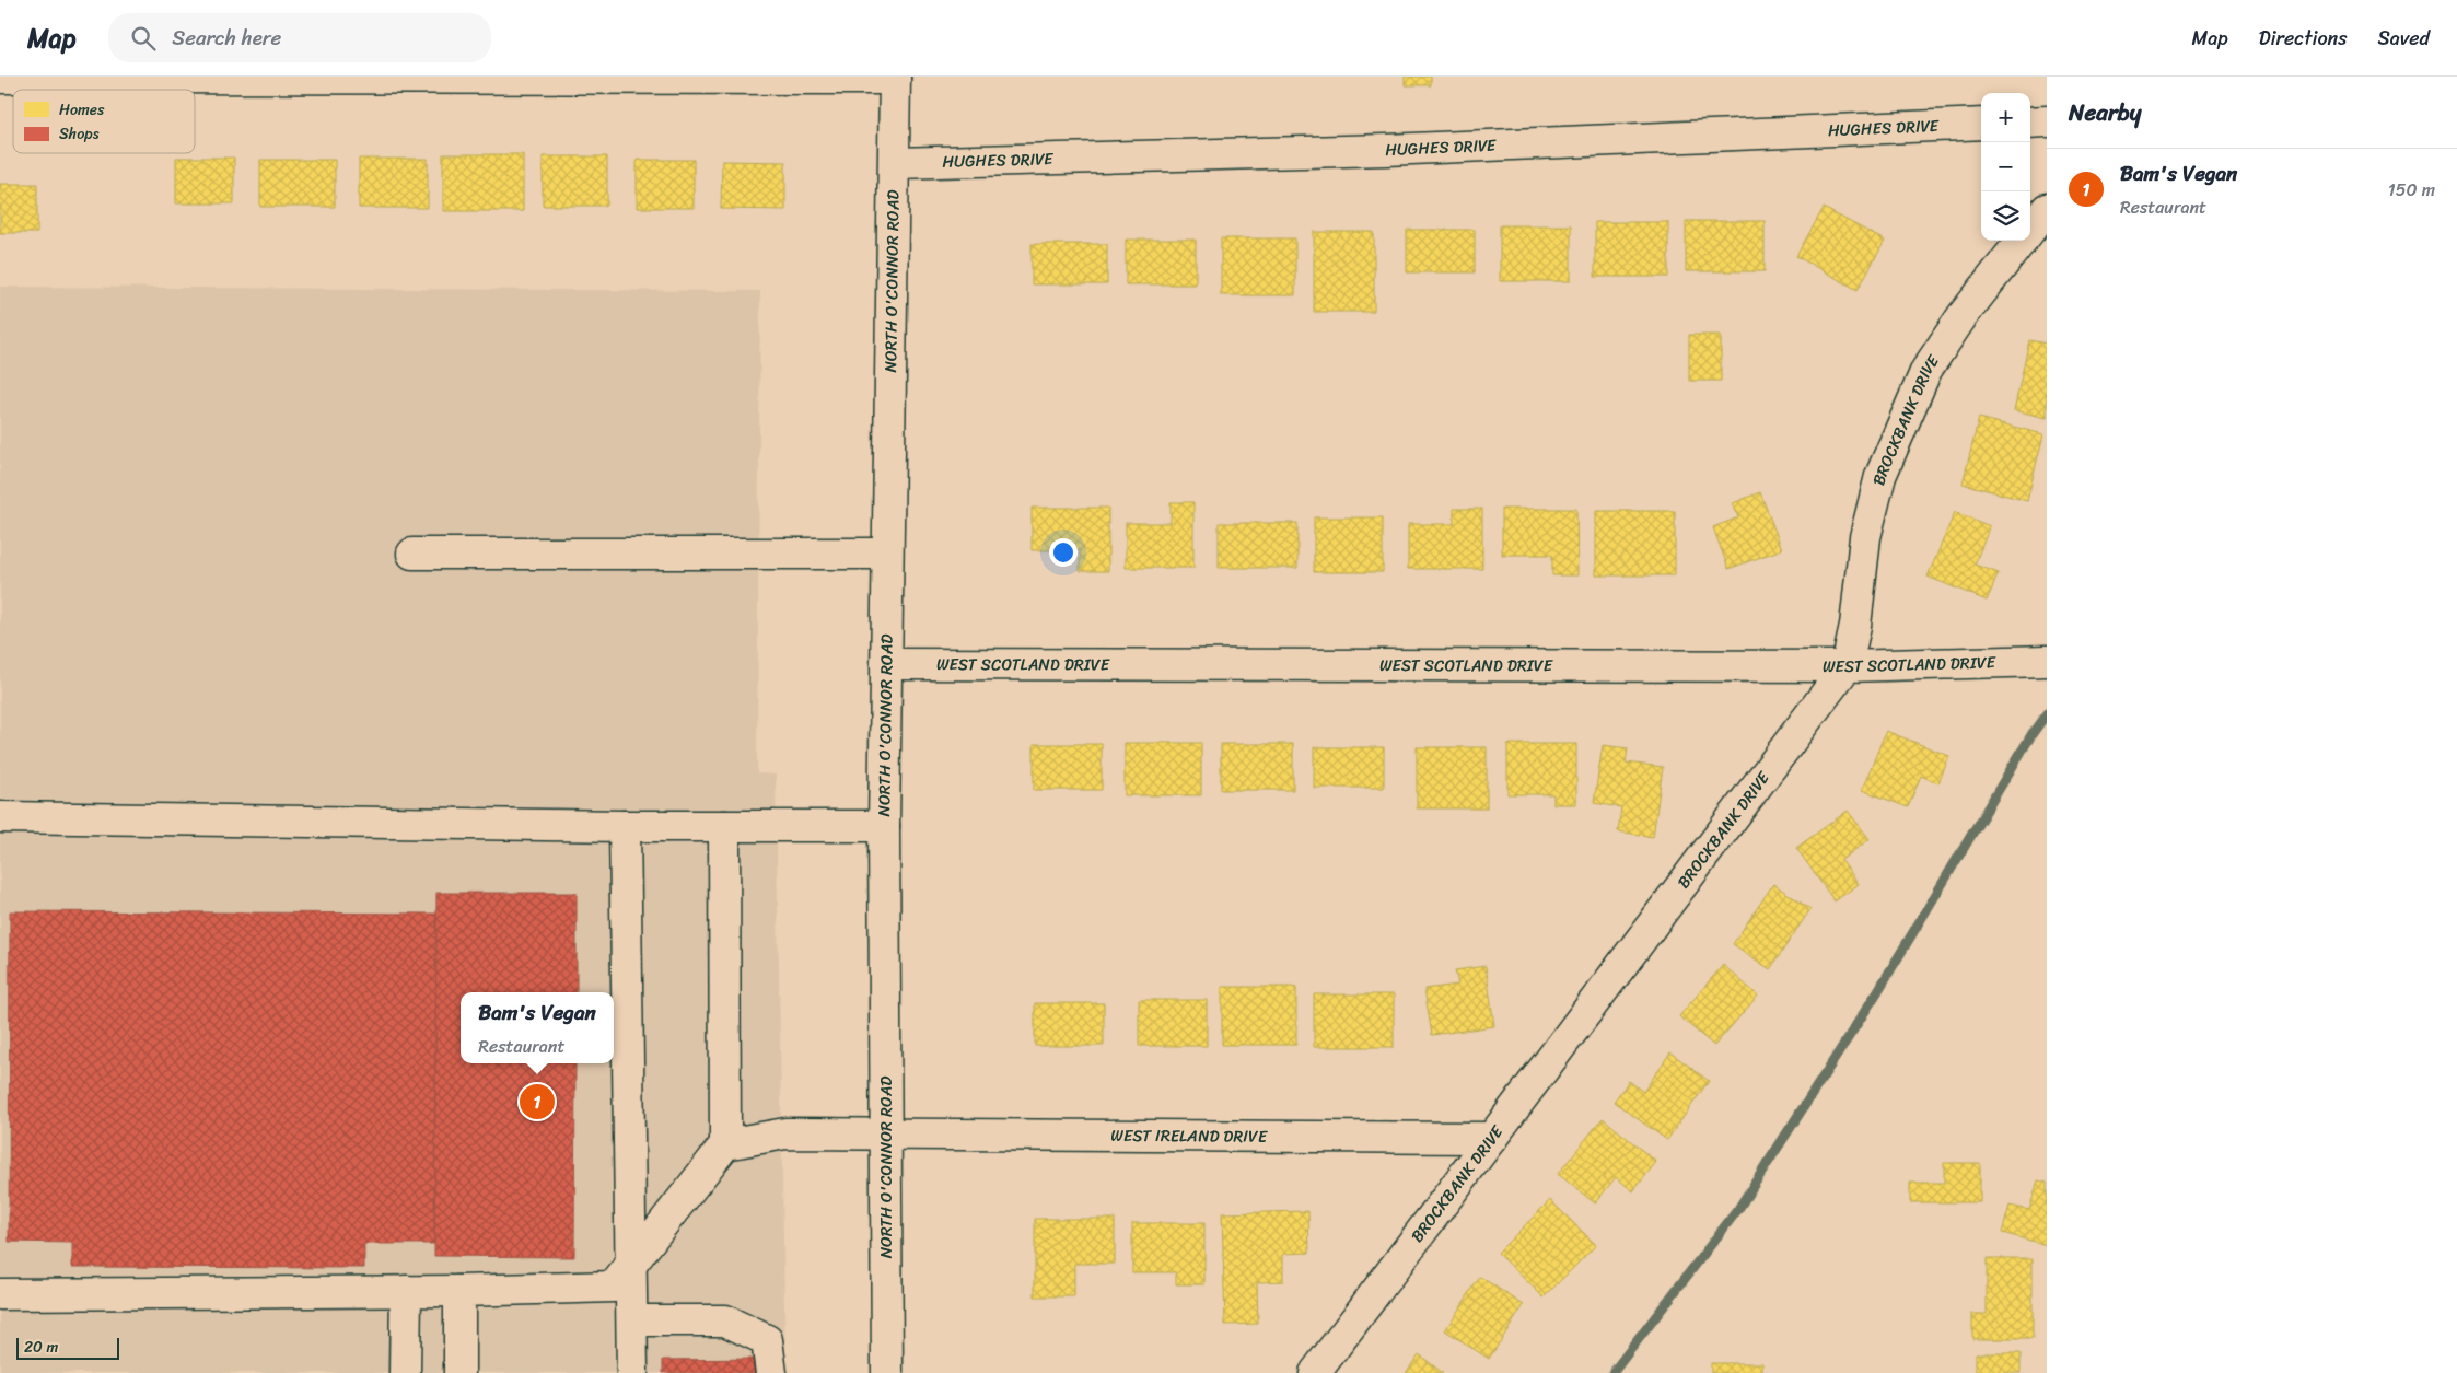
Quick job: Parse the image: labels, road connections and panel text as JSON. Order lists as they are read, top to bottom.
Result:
{
  "streets": {
    "street": [
      "HUGHES DRIVE",
      "NORTH O'CONNOR ROAD",
      "BROCKBANK DRIVE",
      "WEST SCOTLAND DRIVE",
      "WEST IRELAND DRIVE"
    ]
  },
  "crossings": [
    ["HUGHES DRIVE", "NORTH O'CONNOR ROAD"],
    ["NORTH O'CONNOR ROAD", "WEST SCOTLAND DRIVE"],
    ["NORTH O'CONNOR ROAD", "WEST IRELAND DRIVE"],
    ["BROCKBANK DRIVE", "WEST SCOTLAND DRIVE"],
    ["BROCKBANK DRIVE", "WEST IRELAND DRIVE"]
  ],
  "legend": ["Homes", "Shops"],
  "scale_bar": "20 m",
  "page": {
    "header": "Map",
    "search": "Search here",
    "nav": ["Map", "Directions", "Saved"],
    "heading": "Nearby",
    "map_buttons": ["+", "−"],
    "list": [
      {
        "mark": "1",
        "name": "Bam's Vegan",
        "note": "Restaurant",
        "value": "150 m"
      }
    ],
    "popup": ["Bam's Vegan", "Restaurant"],
    "pins": "1",
    "scale": "20 m"
  }
}
